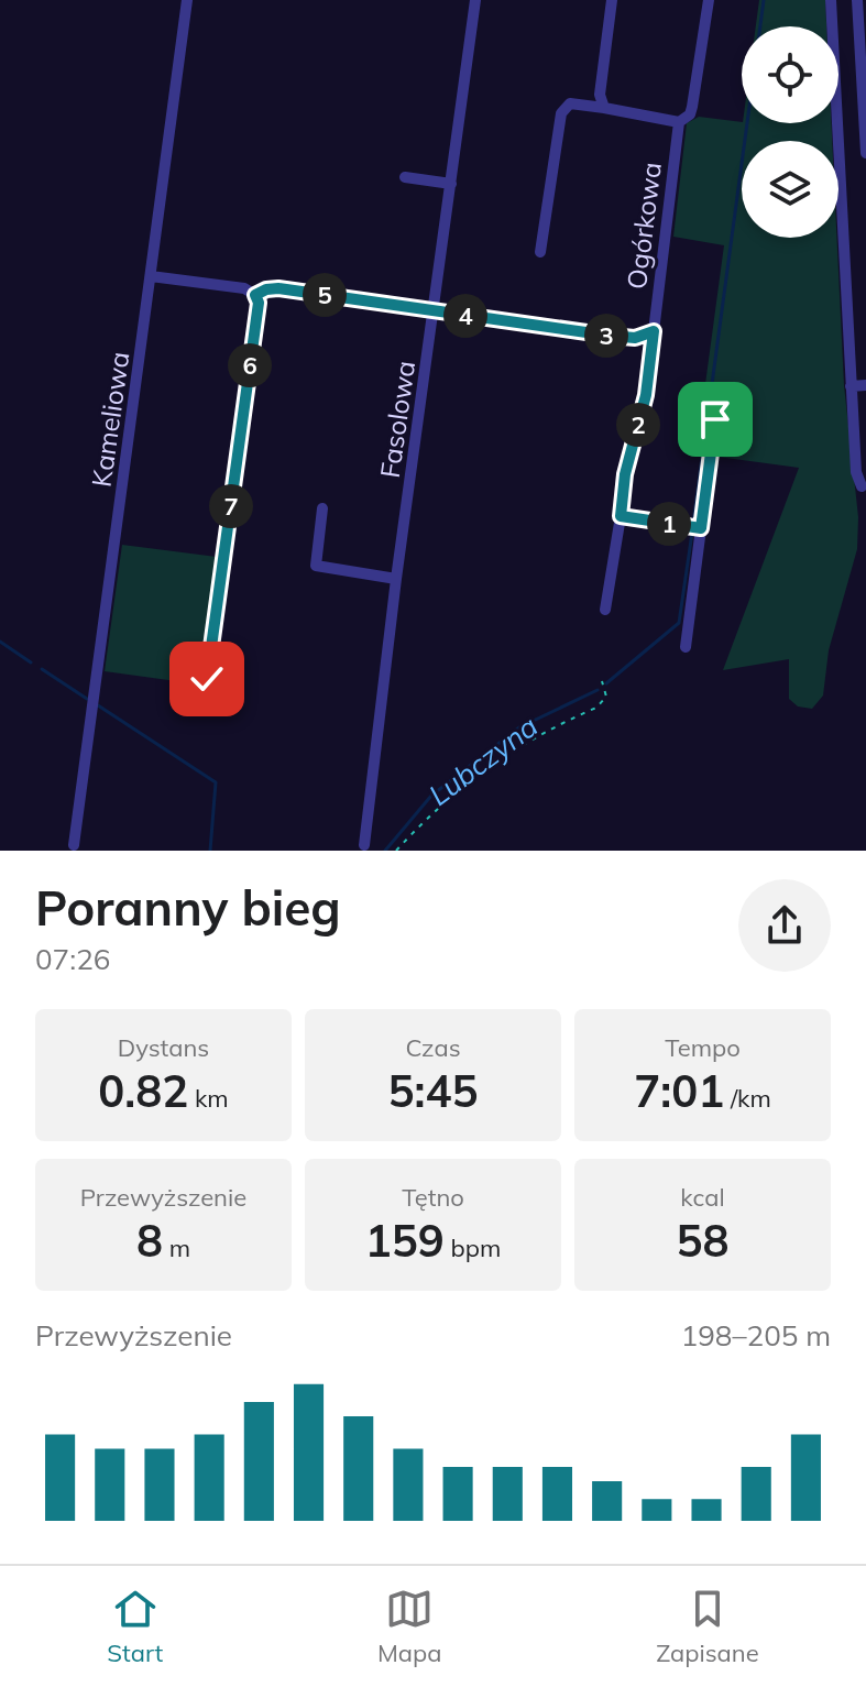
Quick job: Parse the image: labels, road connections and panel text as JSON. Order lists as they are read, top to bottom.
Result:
{
  "streets": {
    "street": ["Ogórkowa", "Kameliowa", "Fasolowa"]
  },
  "water": ["Lubczyna"],
  "page": {
    "pins": [
      "5",
      "4",
      "3",
      "6",
      "2",
      "7",
      "1"
    ],
    "heading": ["Poranny bieg", "07:26"],
    "stats": [
      ["Dystans", "0.82 km"],
      ["Czas", "5:45"],
      ["Tempo", "7:01 /km"],
      ["Przewyższenie", "8 m"],
      ["Tętno", "159 bpm"],
      ["kcal", "58"]
    ],
    "chart": ["Przewyższenie", "198–205 m"],
    "tabs": ["Start", "Mapa", "Zapisane"]
  }
}
